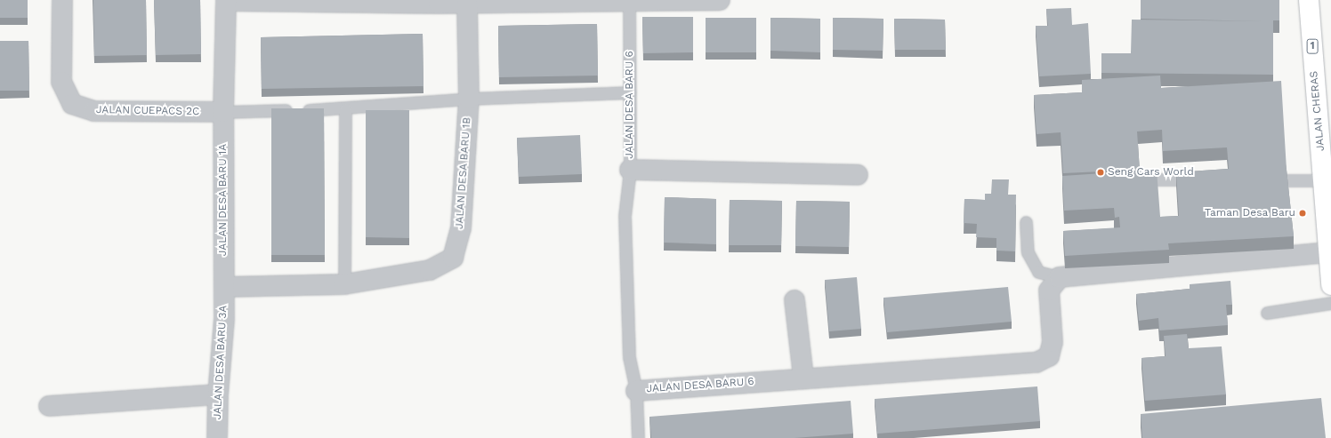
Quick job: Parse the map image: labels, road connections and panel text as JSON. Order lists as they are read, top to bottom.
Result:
{
  "streets": {
    "main road": ["1", "JALAN CHERAS"],
    "street": [
      "JALAN DESA BARU 6",
      "JALAN CUEPACS 2C",
      "JALAN DESA BARU 1B",
      "JALAN DESA BARU 1A",
      "JALAN DESA BARU 3A"
    ]
  },
  "crossings": [
    ["JALAN CUEPACS 2C", "JALAN DESA BARU 1A"],
    ["JALAN DESA BARU 1B", "JALAN DESA BARU 1A"],
    ["JALAN DESA BARU 1B", "JALAN DESA BARU 3A"],
    ["JALAN DESA BARU 1A", "JALAN DESA BARU 3A"]
  ],
  "places": ["Seng Cars World", "Taman Desa Baru"]
}
